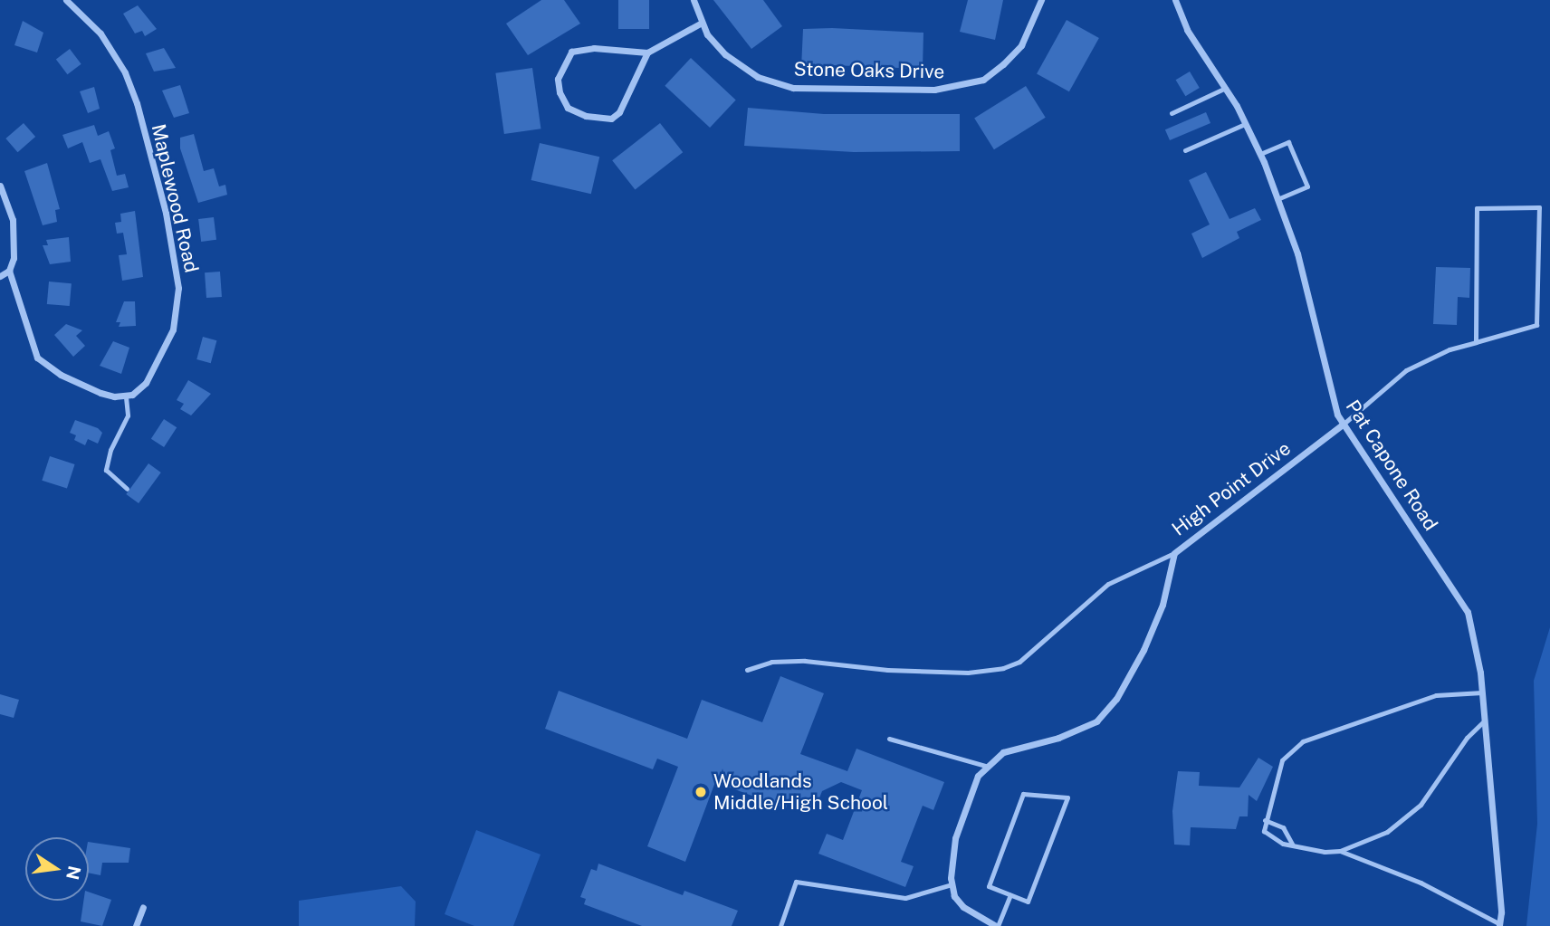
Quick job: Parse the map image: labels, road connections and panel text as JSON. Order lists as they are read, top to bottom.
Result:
{
  "streets": {
    "street": [
      "Stone Oaks Drive",
      "Maplewood Road",
      "Pat Capone Road",
      "High Point Drive"
    ]
  },
  "crossings": [
    ["Pat Capone Road", "High Point Drive"]
  ],
  "places": ["Woodlands Middle/High School"],
  "north": "right"
}
